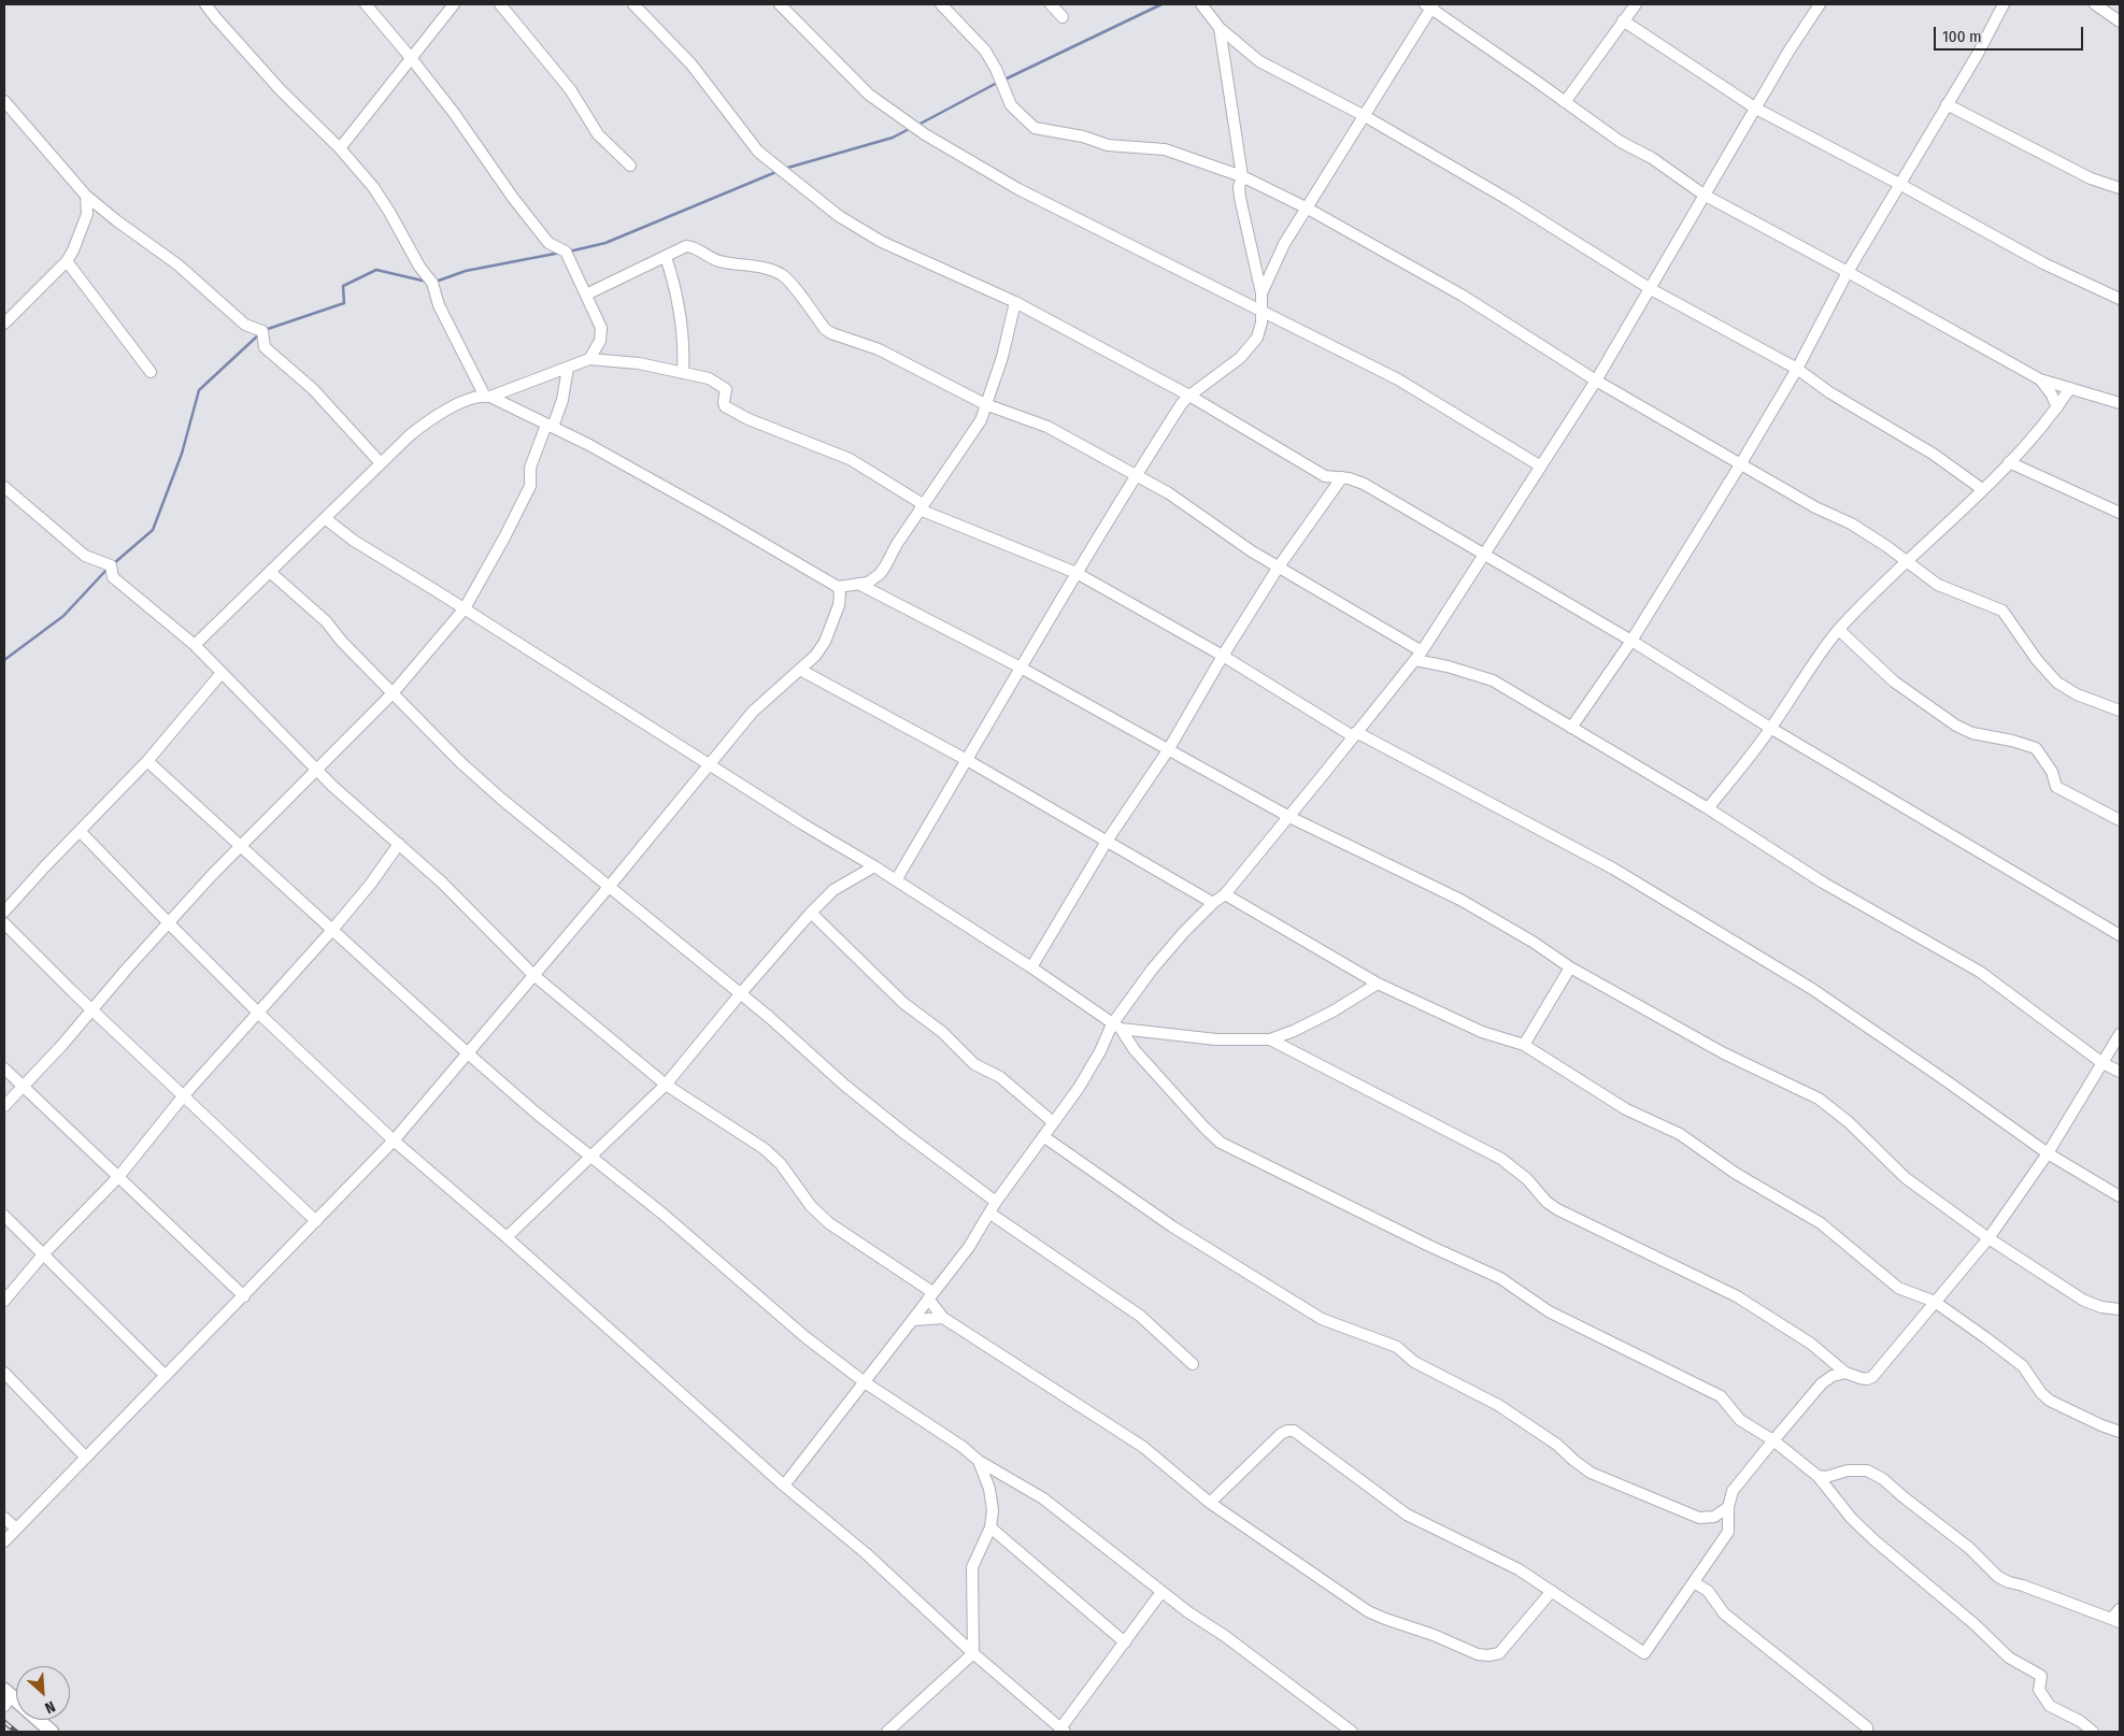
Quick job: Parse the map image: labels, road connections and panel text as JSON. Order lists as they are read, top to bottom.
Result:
{
  "scale_bar": "100 m",
  "north": "bottom right"
}
